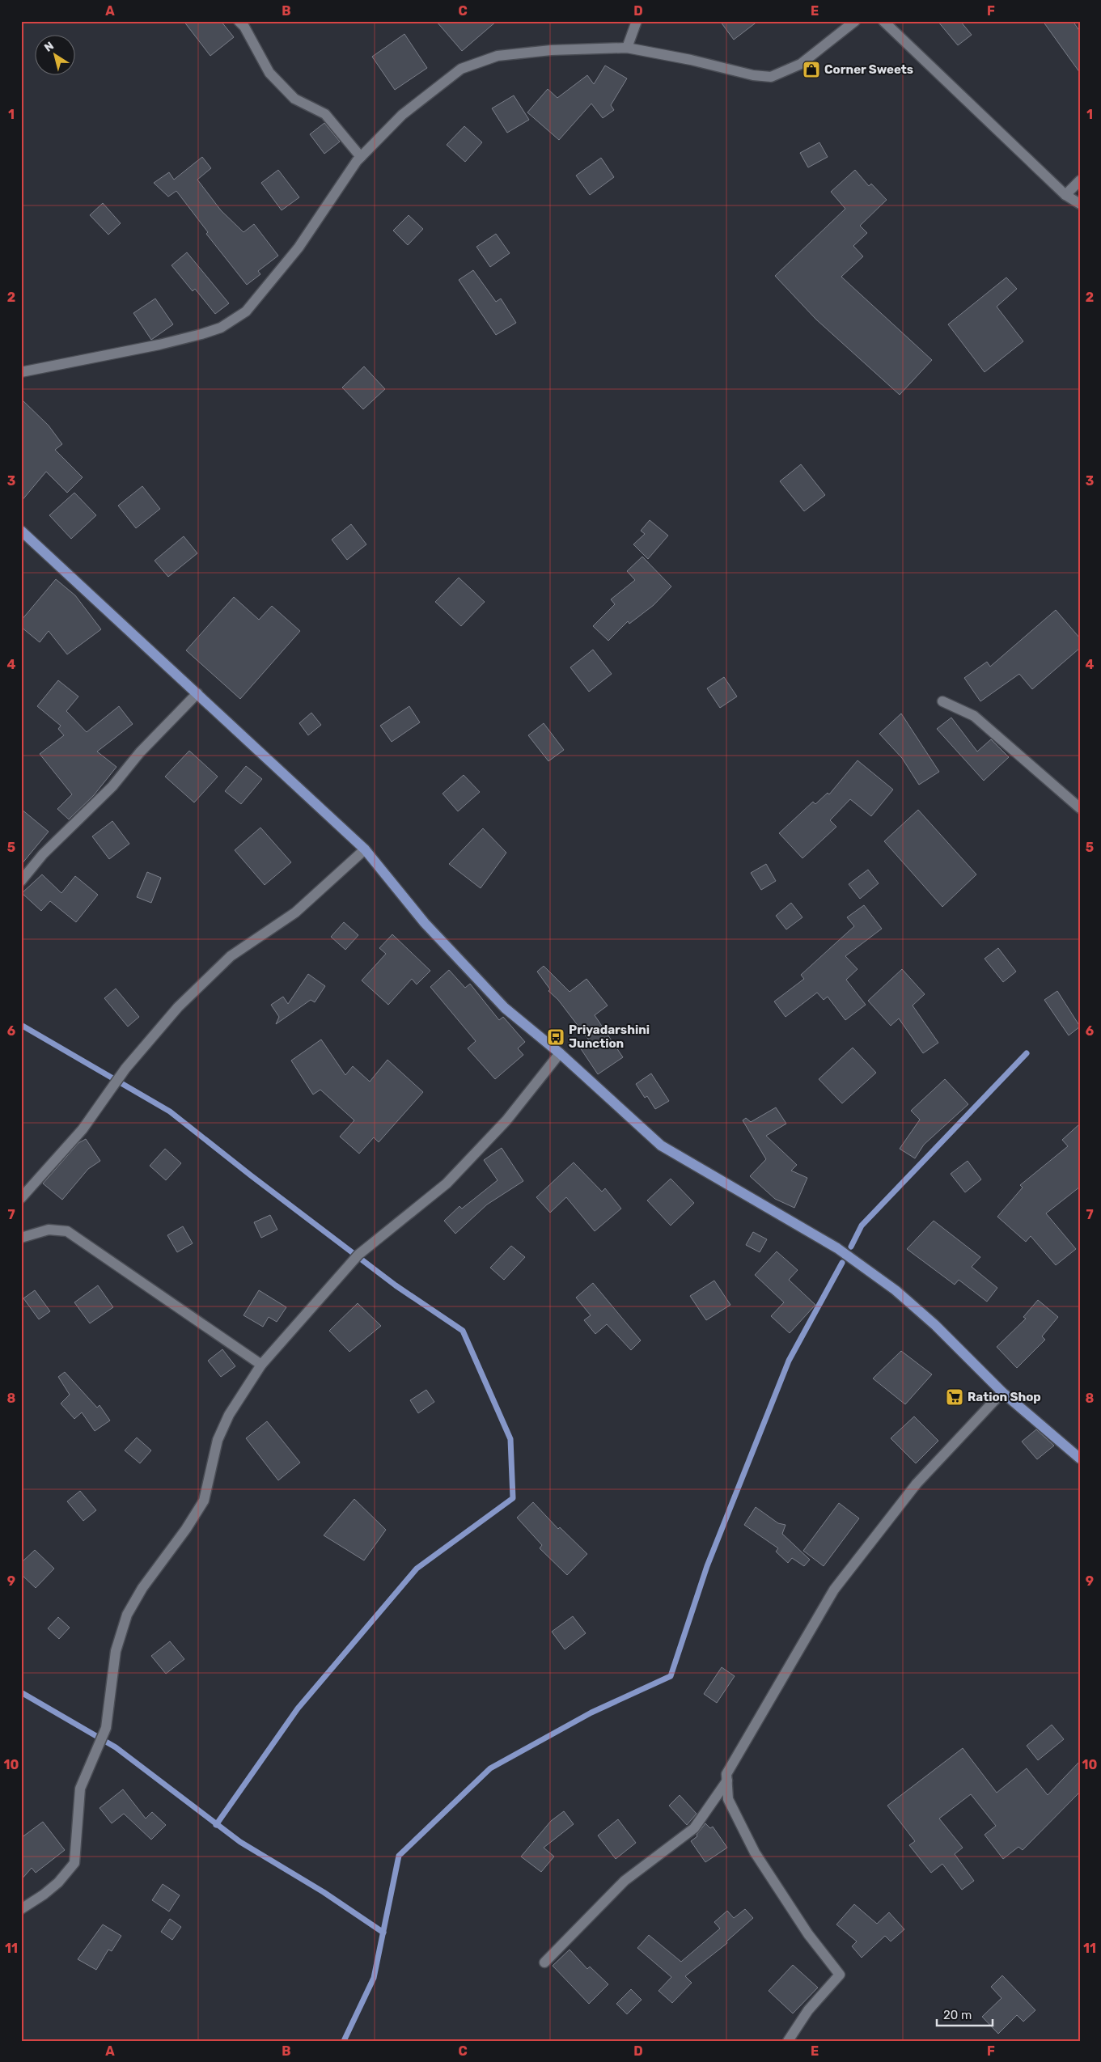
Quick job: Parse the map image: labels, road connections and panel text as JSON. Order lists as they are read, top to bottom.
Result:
{
  "places": {
    "shop": ["Corner Sweets"],
    "bus stop": ["Priyadarshini Junction"],
    "supermarket": ["Ration Shop"]
  },
  "scale_bar": "20 m",
  "north": "top left",
  "grid": {
    "columns": [
      "A",
      "B",
      "C",
      "D",
      "E",
      "F"
    ],
    "rows": [
      "1",
      "2",
      "3",
      "4",
      "5",
      "6",
      "7",
      "8",
      "9",
      "10",
      "11"
    ]
  }
}
